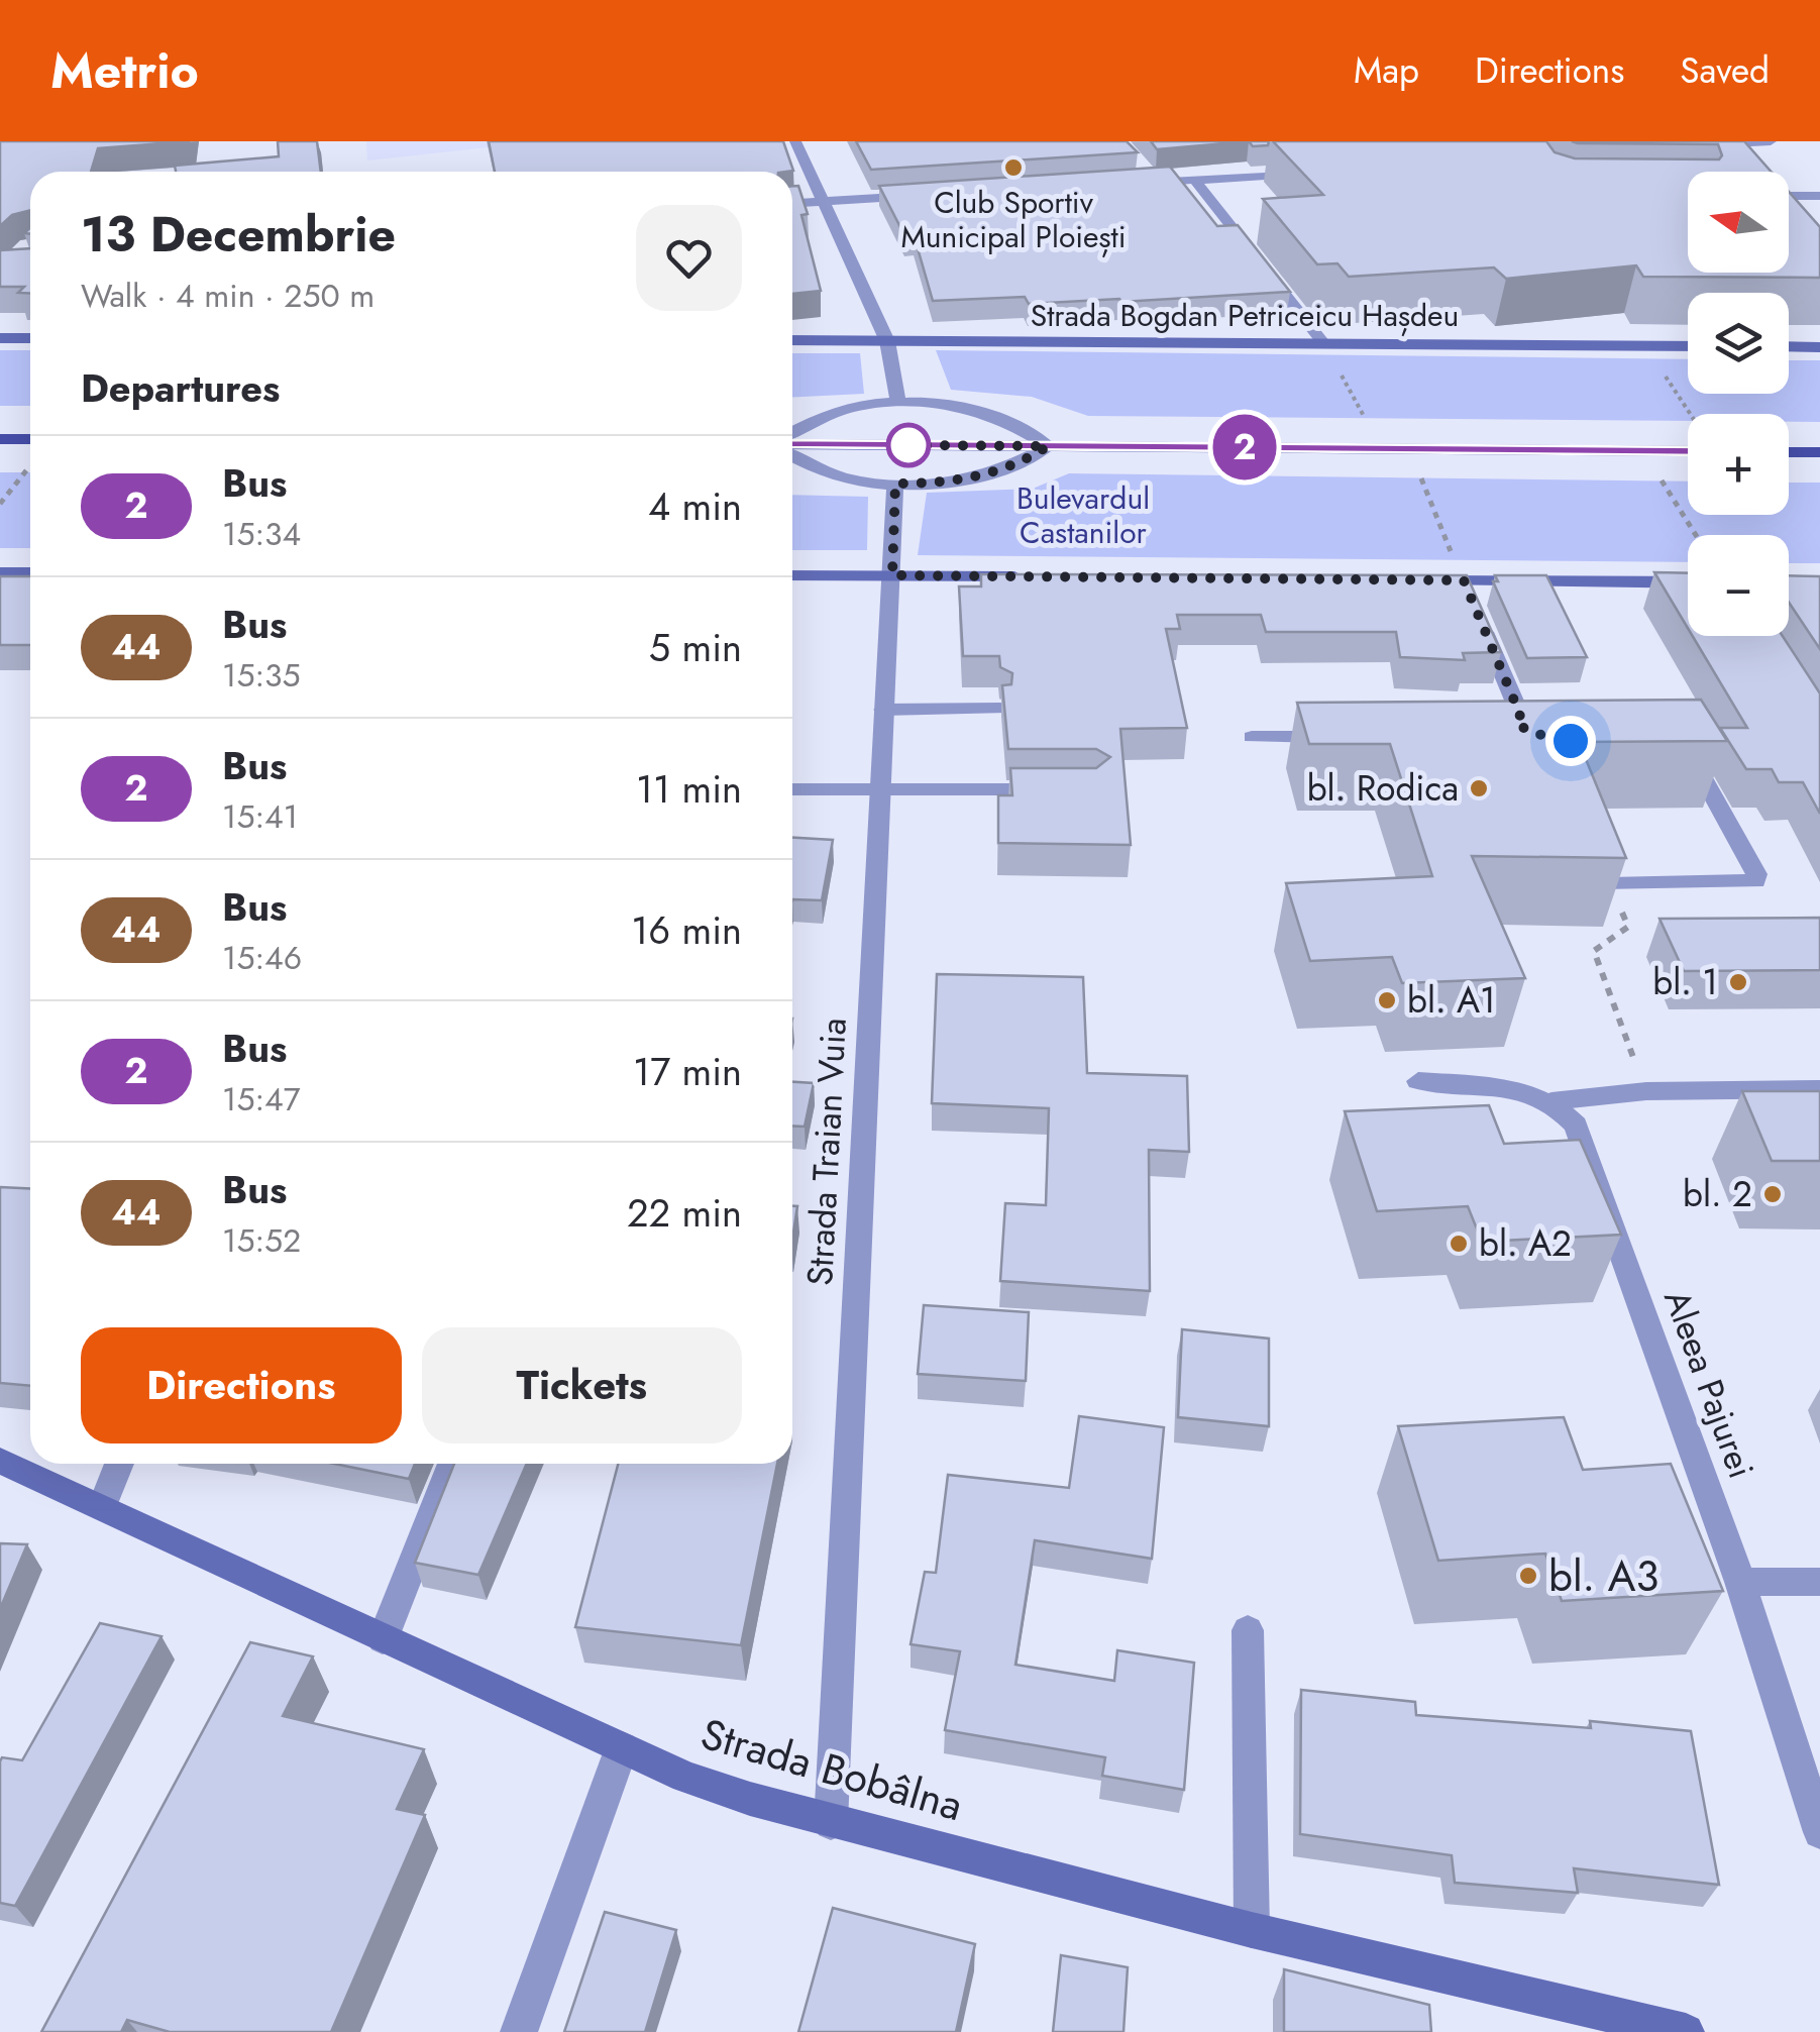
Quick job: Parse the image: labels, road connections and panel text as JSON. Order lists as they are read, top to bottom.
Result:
{
  "streets": {
    "street": [
      "Strada Bogdan Petriceicu Hașdeu",
      "Strada Traian Vuia",
      "Aleea Pajurei",
      "Strada Bobâlna"
    ]
  },
  "crossings": [
    ["Strada Traian Vuia", "Strada Bobâlna"]
  ],
  "parks": ["Bulevardul Castanilor"],
  "places": [
    "Club Sportiv Municipal Ploiești",
    "bl. Rodica",
    "bl. 1",
    "bl. A1",
    "bl. 2",
    "bl. A2",
    "bl. A3"
  ],
  "lines": ["bus line 2"],
  "north": "left",
  "page": {
    "header": "Metrio",
    "nav": ["Map", "Directions", "Saved"],
    "on_map": "2",
    "map_buttons": ["+", "−"],
    "heading": [
      ["13 Decembrie", "Walk · 4 min · 250 m"],
      "Departures"
    ],
    "list": [
      {
        "mark": "2",
        "name": "Bus",
        "note": "15:34",
        "value": "4 min"
      },
      {
        "mark": "44",
        "name": "Bus",
        "note": "15:35",
        "value": "5 min"
      },
      {
        "mark": "2",
        "name": "Bus",
        "note": "15:41",
        "value": "11 min"
      },
      {
        "mark": "44",
        "name": "Bus",
        "note": "15:46",
        "value": "16 min"
      },
      {
        "mark": "2",
        "name": "Bus",
        "note": "15:47",
        "value": "17 min"
      },
      {
        "mark": "44",
        "name": "Bus",
        "note": "15:52",
        "value": "22 min"
      }
    ],
    "buttons": ["Directions", "Tickets"]
  }
}
